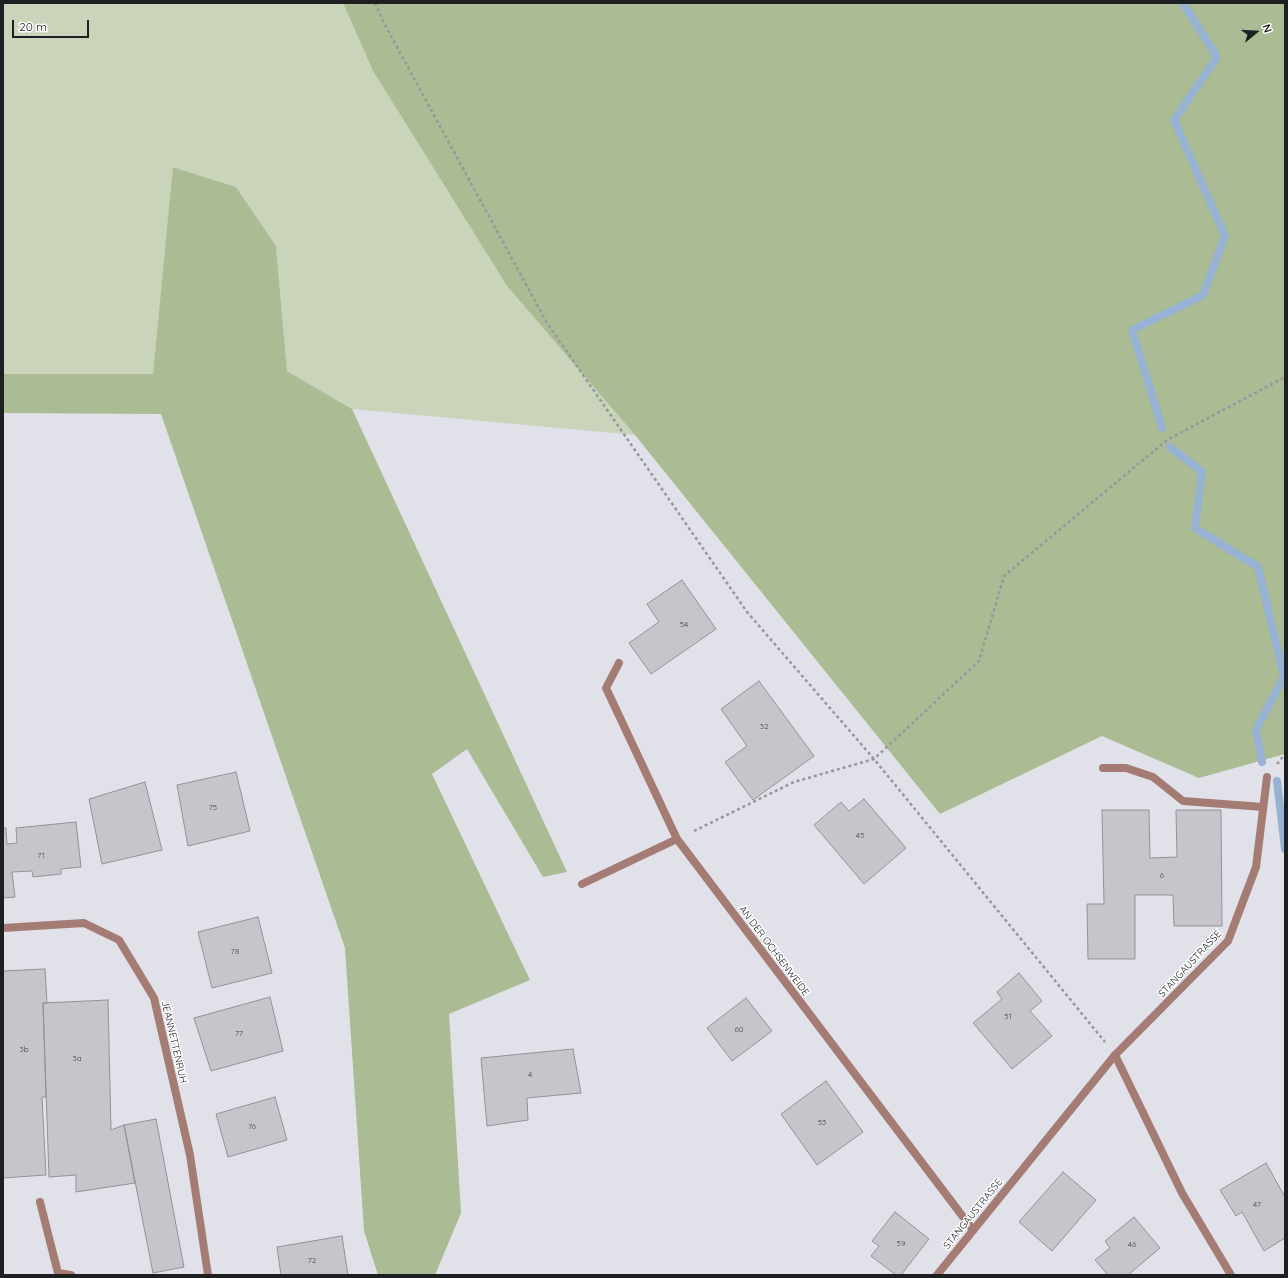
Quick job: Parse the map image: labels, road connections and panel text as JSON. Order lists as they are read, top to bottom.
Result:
{
  "streets": {
    "street": ["AN DER OCHSENWEIDE", "STANGAUSTRASSE", "JEANNETTENRUH"]
  },
  "crossings": [
    ["AN DER OCHSENWEIDE", "STANGAUSTRASSE"]
  ],
  "house_numbers": [
    "54",
    "32",
    "75",
    "45",
    "71",
    "6",
    "78",
    "51",
    "60",
    "77",
    "3b",
    "3a",
    "4",
    "53",
    "76",
    "47",
    "59",
    "46",
    "72"
  ],
  "scale_bar": "20 m",
  "north": "right"
}
